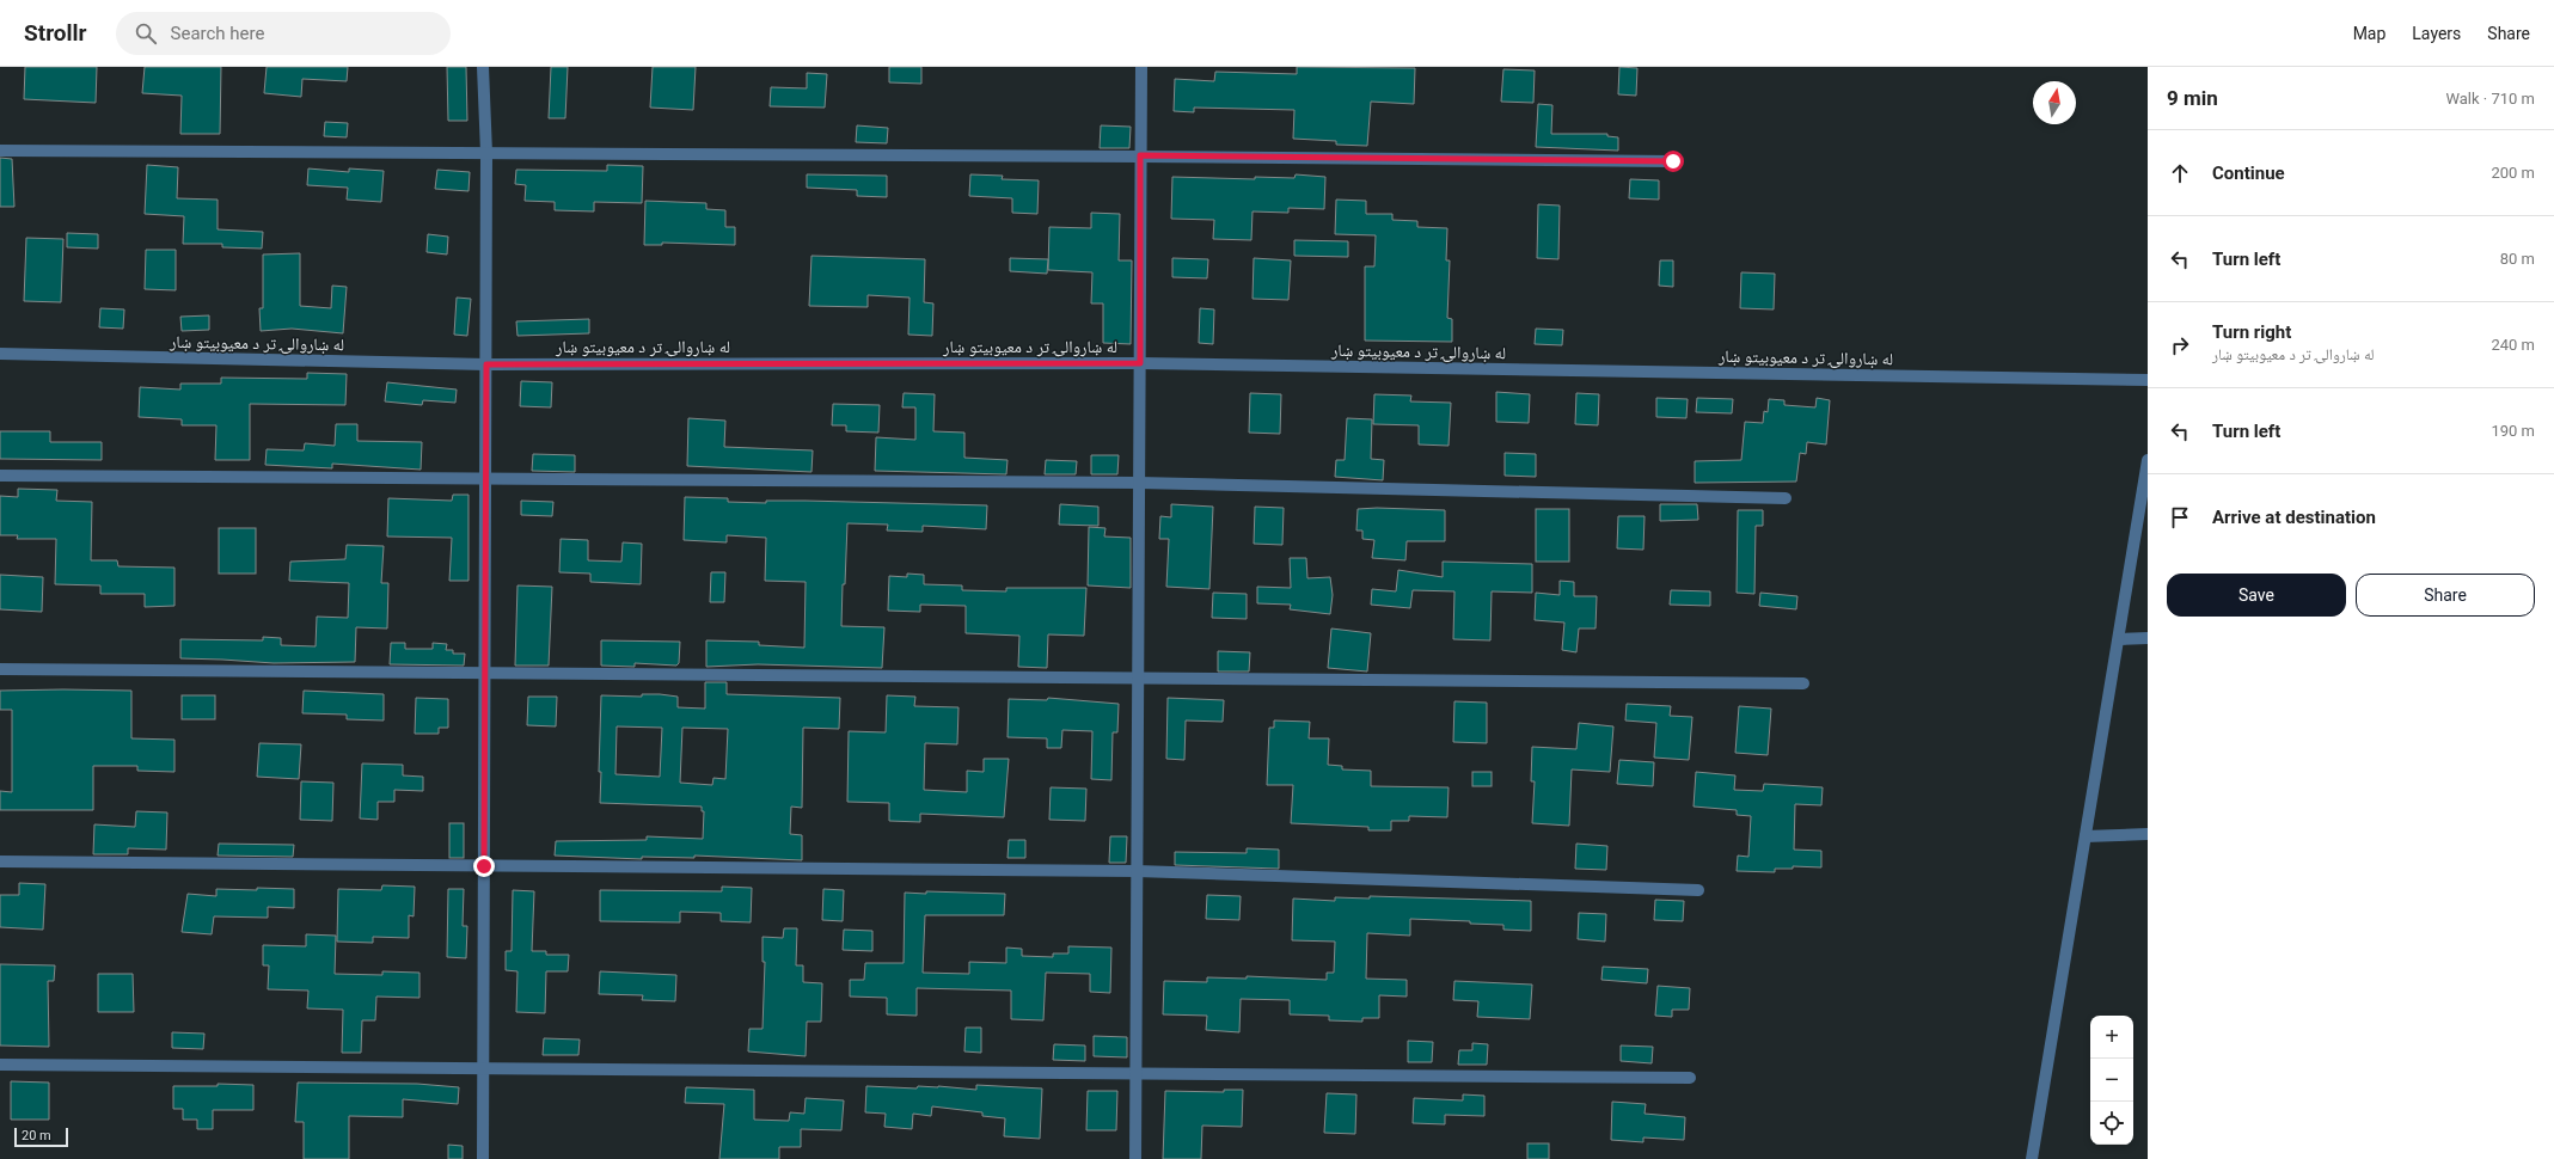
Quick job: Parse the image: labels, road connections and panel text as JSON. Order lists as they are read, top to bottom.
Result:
{
  "streets": {
    "street": ["له ښاروالۍ تر د معیوبیتو ښار"]
  },
  "scale_bar": "20 m",
  "north": "top",
  "page": {
    "header": "Strollr",
    "search": "Search here",
    "nav": ["Map", "Layers", "Share"],
    "heading": ["9 min", "Walk · 710 m"],
    "list": [
      ["Continue", "200 m"],
      ["Turn left", "80 m"],
      ["Turn right", "له ښاروالۍ تر د معیوبیتو ښار", "240 m"],
      ["Turn left", "190 m"],
      "Arrive at destination"
    ],
    "buttons": ["Save", "Share"],
    "map_buttons": ["+", "−"],
    "scale": "20 m"
  }
}
